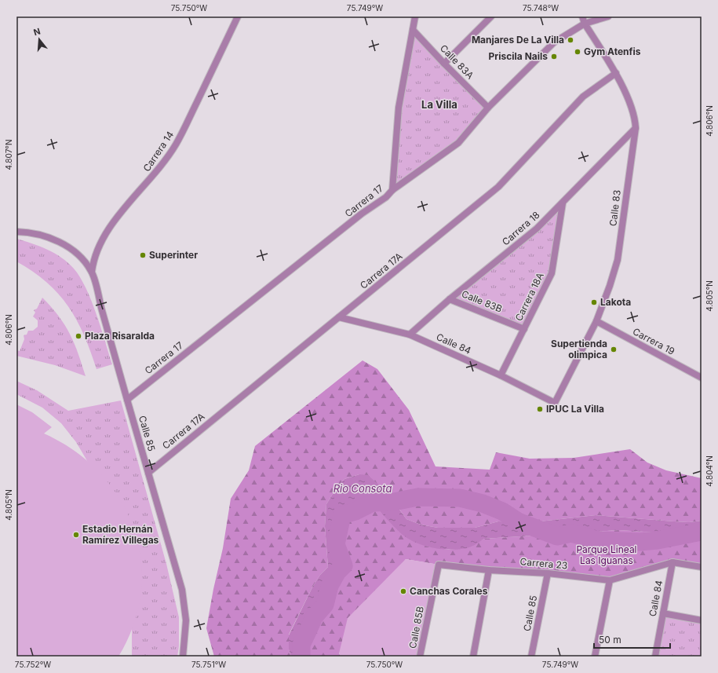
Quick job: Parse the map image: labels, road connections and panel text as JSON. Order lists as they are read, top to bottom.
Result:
{
  "streets": {
    "street": [
      "Calle 83A",
      "Carrera 14",
      "Carrera 17",
      "Calle 83",
      "Carrera 18",
      "Carrera 17A",
      "Carrera 18A",
      "Calle 83B",
      "Carrera 19",
      "Calle 84",
      "Calle 85",
      "Carrera 23",
      "Calle 85B"
    ]
  },
  "crossings": [
    ["Calle 83A", "Carrera 17"],
    ["Carrera 14", "Calle 85"],
    ["Carrera 17", "Calle 83"],
    ["Carrera 17", "Calle 85"],
    ["Calle 83", "Carrera 18"],
    ["Calle 83", "Carrera 17A"],
    ["Calle 83", "Carrera 19"],
    ["Calle 83", "Calle 84"],
    ["Carrera 18", "Carrera 18A"],
    ["Carrera 18", "Calle 83B"],
    ["Carrera 18", "Calle 84"],
    ["Carrera 17A", "Calle 84"],
    ["Carrera 17A", "Calle 85"],
    ["Carrera 18A", "Calle 83B"],
    ["Carrera 18A", "Calle 84"],
    ["Calle 84", "Carrera 23"],
    ["Calle 85", "Carrera 23"],
    ["Carrera 23", "Calle 85B"]
  ],
  "districts": ["La Villa"],
  "water": ["Rio Consota"],
  "parks": ["Parque Lineal Las Iguanas"],
  "places": [
    "Manjares De La Villa",
    "Gym Atenfis",
    "Priscila Nails",
    "Superinter",
    "Lakota",
    "Plaza Risaralda",
    "Supertienda olimpica",
    "IPUC La Villa",
    "Estadio Hernán Ramírez Villegas",
    "Canchas Corales"
  ],
  "scale_bar": "50 m",
  "north": "top",
  "coordinates": [
    "75.750°W",
    "75.749°W",
    "75.748°W",
    "4.806°N",
    "4.807°N",
    "4.805°N",
    "4.804°N",
    "75.752°W",
    "75.751°W"
  ]
}
